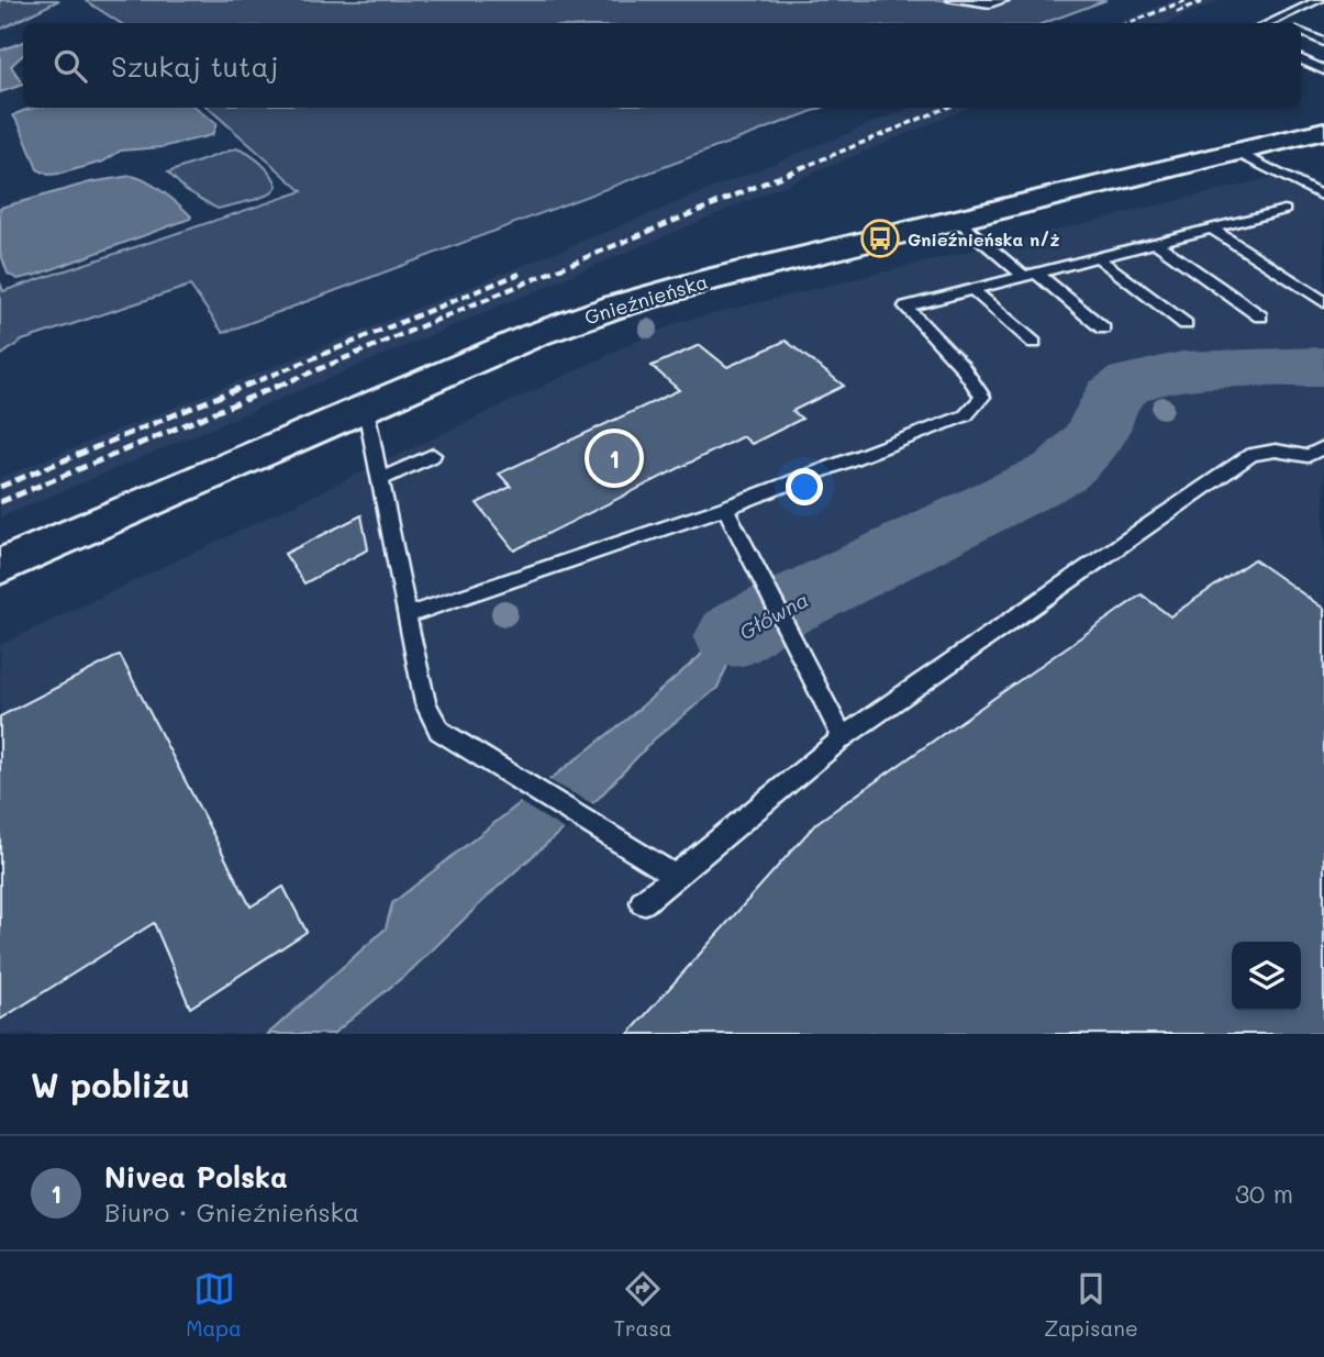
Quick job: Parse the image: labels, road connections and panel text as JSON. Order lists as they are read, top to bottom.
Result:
{
  "streets": {
    "street": ["Gnieźnieńska"]
  },
  "water": ["Główna"],
  "places": {
    "bus stop": ["Gnieźnieńska n/ż"]
  },
  "page": {
    "search": "Szukaj tutaj",
    "pins": "1",
    "heading": "W pobliżu",
    "list": [
      {
        "mark": "1",
        "name": "Nivea Polska",
        "note": "Biuro · Gnieźnieńska",
        "value": "30 m"
      }
    ],
    "nav": ["Mapa", "Trasa", "Zapisane"]
  }
}
